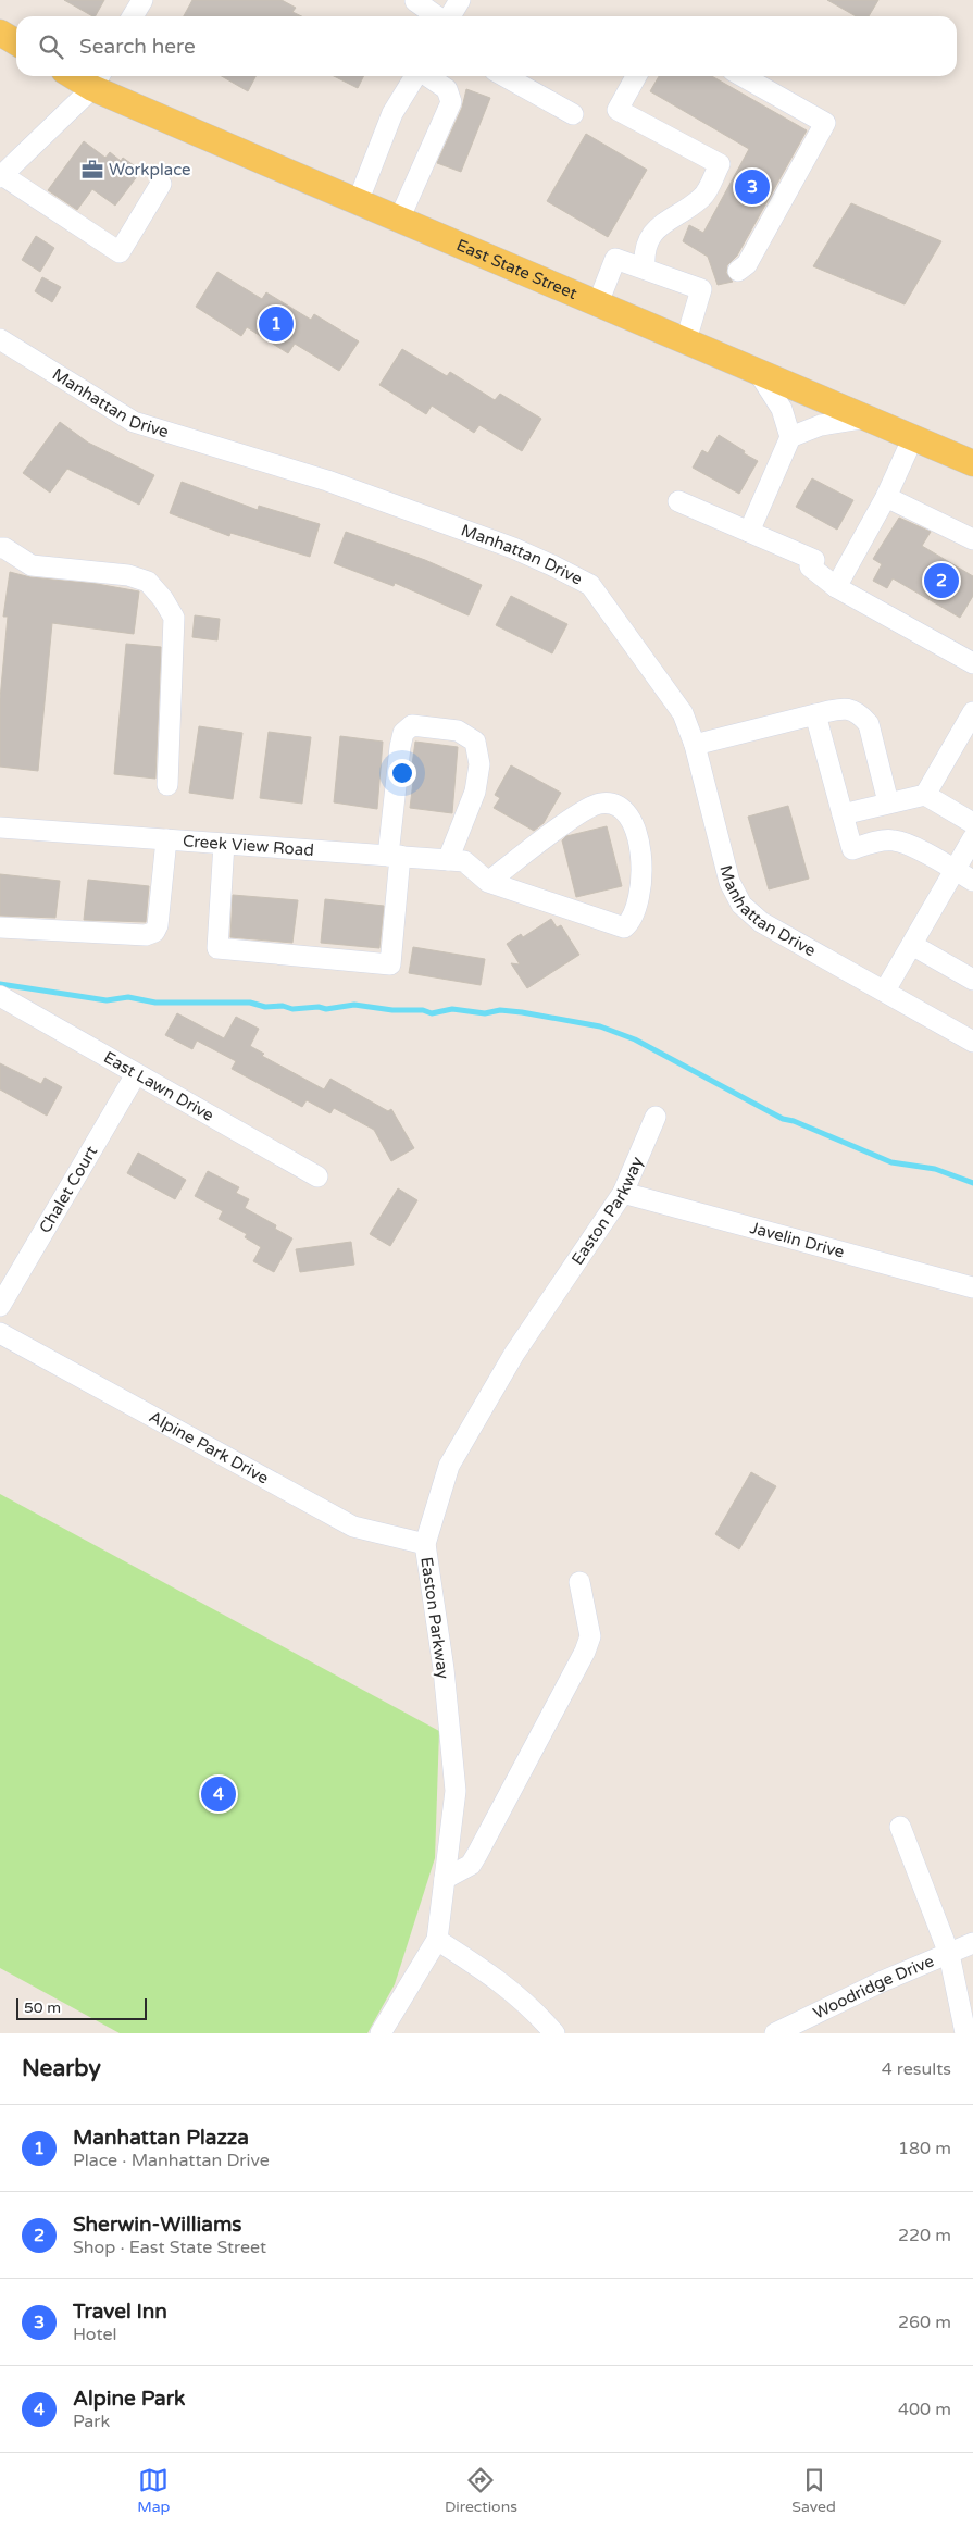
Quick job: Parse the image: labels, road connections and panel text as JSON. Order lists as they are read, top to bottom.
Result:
{
  "streets": {
    "main road": ["East State Street"],
    "street": [
      "Manhattan Drive",
      "Creek View Road",
      "East Lawn Drive",
      "Chalet Court",
      "Easton Parkway",
      "Javelin Drive",
      "Alpine Park Drive",
      "Woodridge Drive"
    ]
  },
  "crossings": [
    ["East Lawn Drive", "Chalet Court"],
    ["Easton Parkway", "Javelin Drive"],
    ["Easton Parkway", "Alpine Park Drive"]
  ],
  "places": {
    "office": ["Workplace"]
  },
  "scale_bar": "50 m",
  "page": {
    "search": "Search here",
    "pins": [
      "3",
      "1",
      "2",
      "4"
    ],
    "scale": "50 m",
    "heading": ["Nearby", "4 results"],
    "list": [
      {
        "mark": "1",
        "name": "Manhattan Plazza",
        "note": "Place · Manhattan Drive",
        "value": "180 m"
      },
      {
        "mark": "2",
        "name": "Sherwin-Williams",
        "note": "Shop · East State Street",
        "value": "220 m"
      },
      {
        "mark": "3",
        "name": "Travel Inn",
        "note": "Hotel",
        "value": "260 m"
      },
      {
        "mark": "4",
        "name": "Alpine Park",
        "note": "Park",
        "value": "400 m"
      }
    ],
    "nav": ["Map", "Directions", "Saved"]
  }
}
